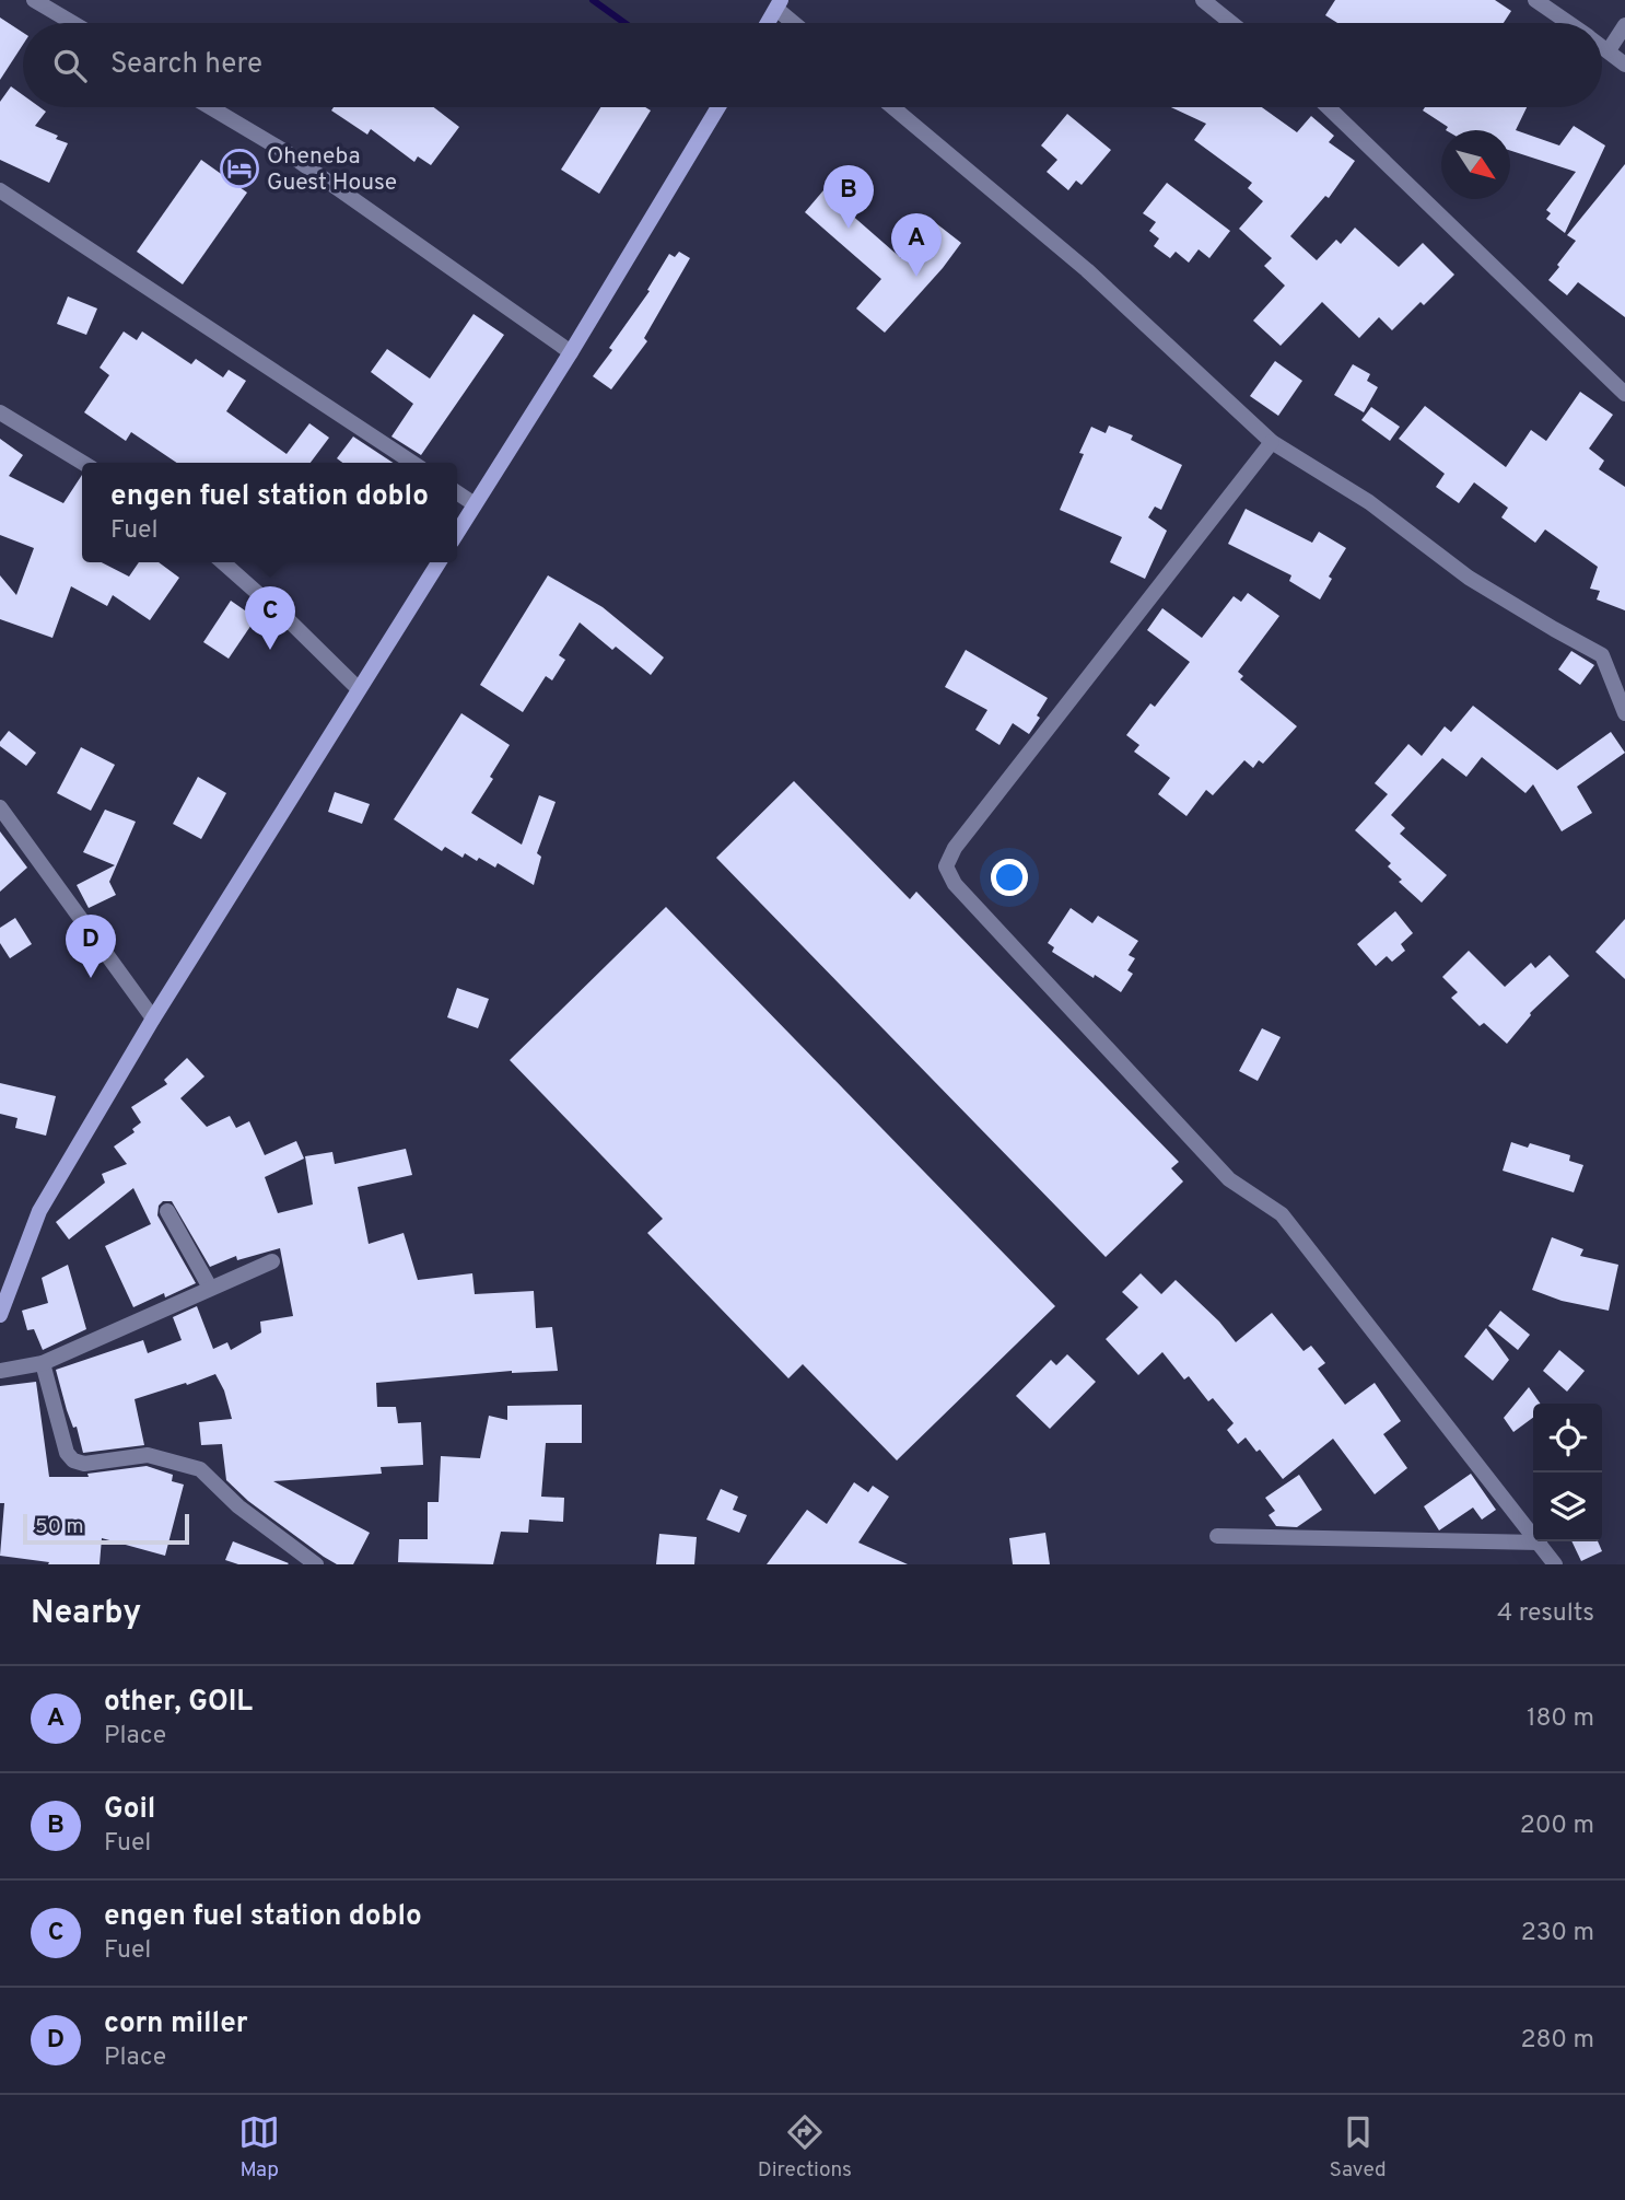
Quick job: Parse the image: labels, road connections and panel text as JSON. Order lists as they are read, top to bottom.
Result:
{
  "places": {
    "hotel": ["Oheneba Guest House"]
  },
  "scale_bar": "50 m",
  "north": "bottom right",
  "page": {
    "search": "Search here",
    "pins": [
      "B",
      "A",
      "C",
      "D"
    ],
    "popup": ["engen fuel station doblo", "Fuel"],
    "scale": "50 m",
    "heading": ["Nearby", "4 results"],
    "list": [
      {
        "mark": "A",
        "name": "other, GOIL",
        "note": "Place",
        "value": "180 m"
      },
      {
        "mark": "B",
        "name": "Goil",
        "note": "Fuel",
        "value": "200 m"
      },
      {
        "mark": "C",
        "name": "engen fuel station doblo",
        "note": "Fuel",
        "value": "230 m"
      },
      {
        "mark": "D",
        "name": "corn miller",
        "note": "Place",
        "value": "280 m"
      }
    ],
    "nav": ["Map", "Directions", "Saved"]
  }
}
